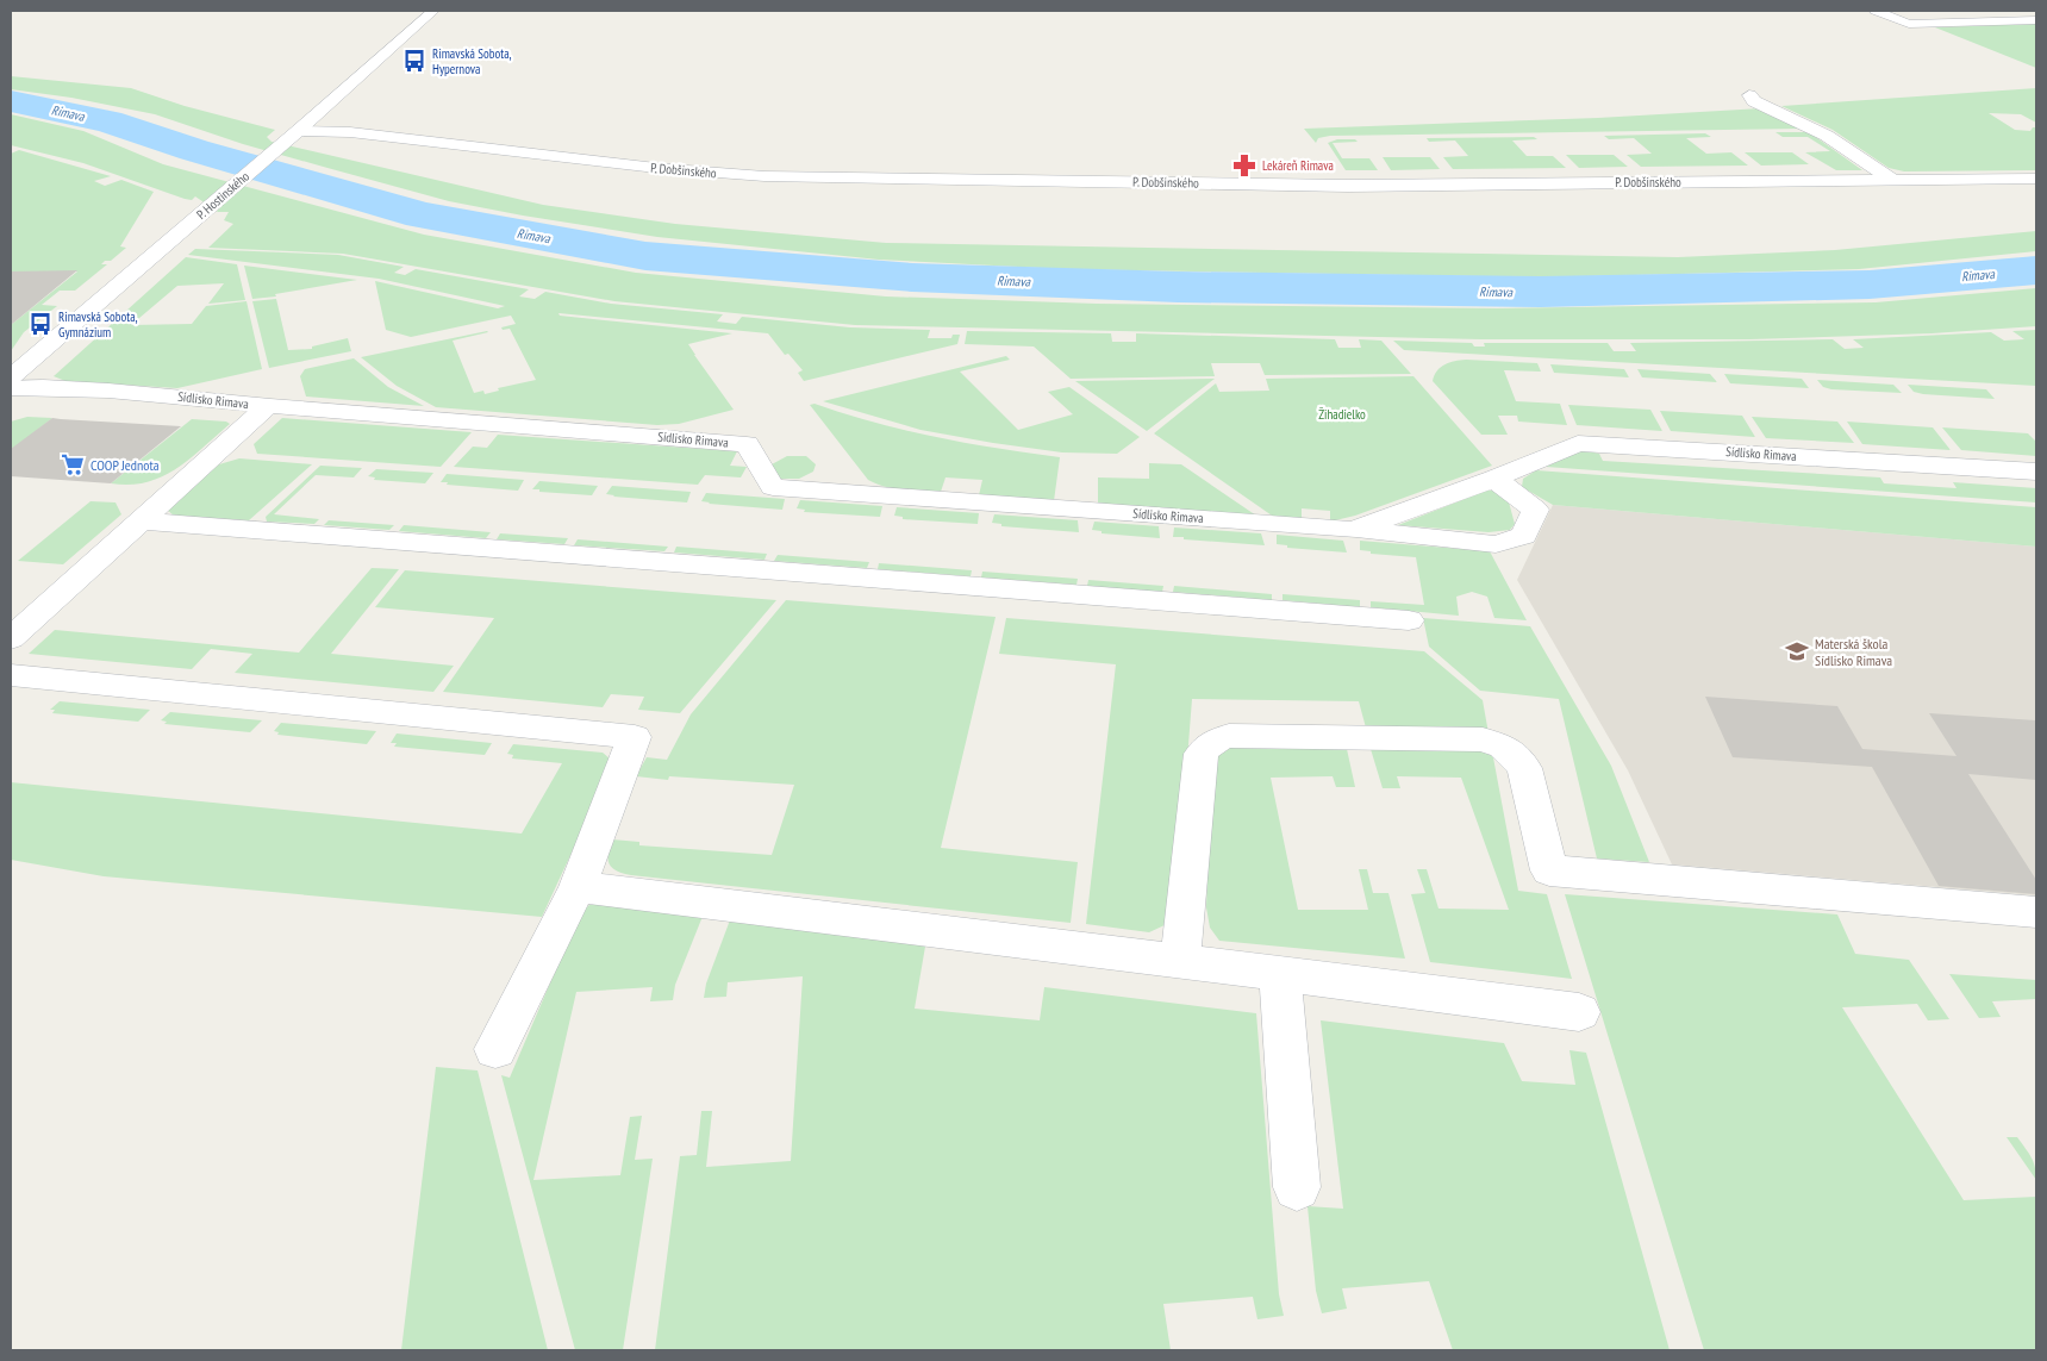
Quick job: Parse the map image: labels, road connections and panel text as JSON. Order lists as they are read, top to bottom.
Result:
{
  "streets": {
    "street": ["P. Dobšinského", "P. Hostinského", "Sídlisko Rimava"]
  },
  "crossings": [
    ["P. Dobšinského", "P. Hostinského"]
  ],
  "water": ["Rimava"],
  "parks": ["Žihadielko"],
  "places": {
    "bus stop": ["Rimavská Sobota, Hypernova", "Rimavská Sobota, Gymnázium"],
    "pharmacy": ["Lekáreň Rimava"],
    "supermarket": ["COOP Jednota"],
    "school or university": ["Materská škola Sídlisko Rimava"]
  }
}
